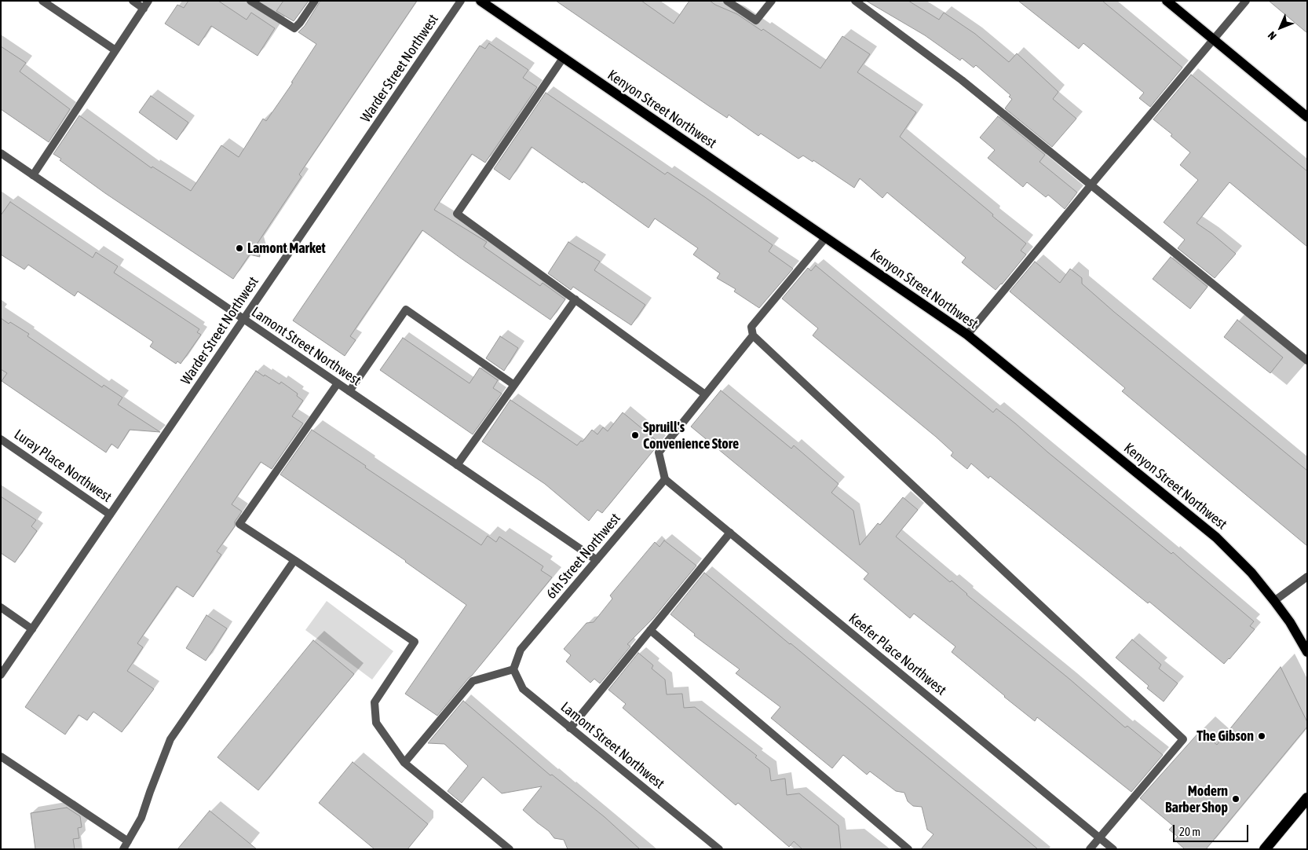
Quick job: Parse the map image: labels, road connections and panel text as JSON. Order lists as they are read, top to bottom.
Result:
{
  "streets": {
    "main road": ["Kenyon Street Northwest"],
    "street": [
      "Warder Street Northwest",
      "Lamont Street Northwest",
      "Luray Place Northwest",
      "6th Street Northwest",
      "Keefer Place Northwest"
    ]
  },
  "crossings": [
    ["Warder Street Northwest", "Lamont Street Northwest"],
    ["Warder Street Northwest", "Luray Place Northwest"],
    ["Lamont Street Northwest", "6th Street Northwest"],
    ["6th Street Northwest", "Keefer Place Northwest"]
  ],
  "places": [
    "Lamont Market",
    "Spruill's Convenience Store",
    "The Gibson",
    "Modern Barber Shop"
  ],
  "scale_bar": "20 m",
  "north": "bottom left"
}
